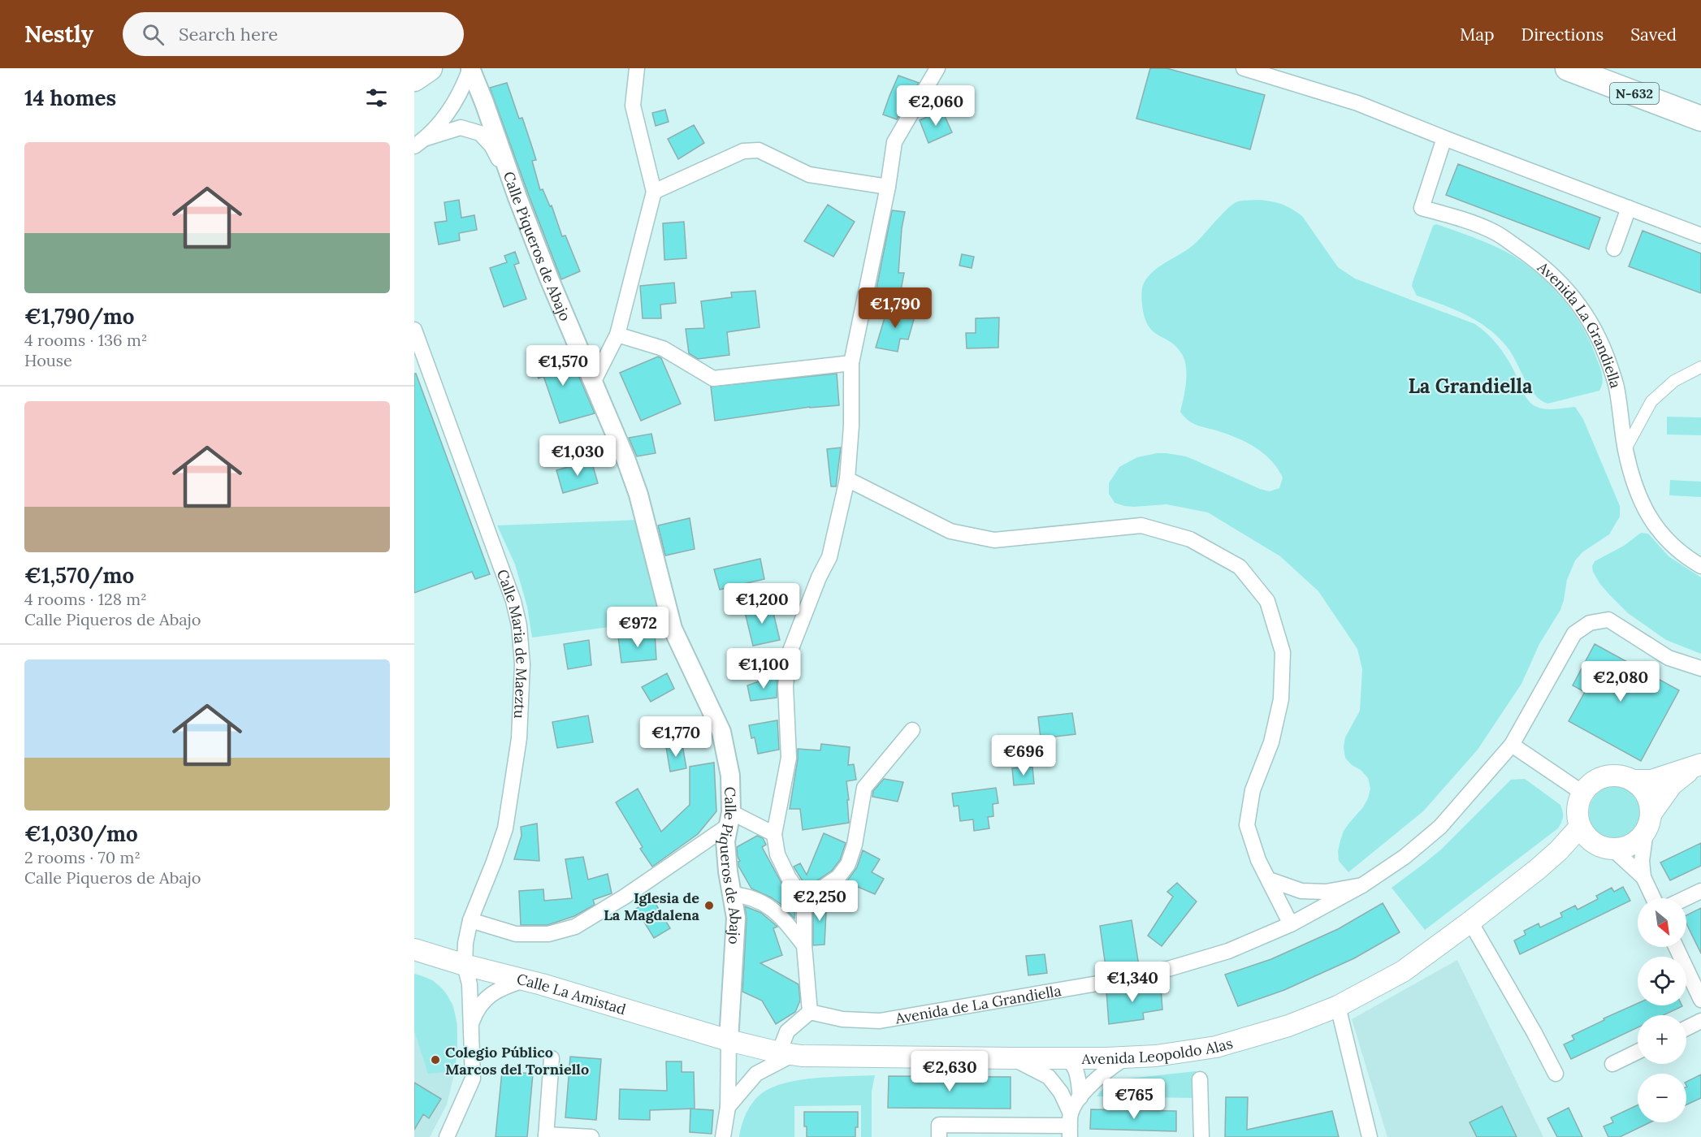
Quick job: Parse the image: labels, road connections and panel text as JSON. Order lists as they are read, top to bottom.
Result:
{
  "streets": {
    "highway": ["N-632"],
    "main road": ["Calle La Amistad", "Avenida Leopoldo Alas"],
    "street": [
      "Calle Piqueros de Abajo",
      "Avenida La Grandiella",
      "Calle Maria de Maeztu",
      "Avenida de La Grandiella"
    ]
  },
  "crossings": [
    ["Calle Piqueros de Abajo", "Calle La Amistad"],
    ["Calle Piqueros de Abajo", "Avenida Leopoldo Alas"],
    ["Calle Maria de Maeztu", "Calle La Amistad"],
    ["Calle La Amistad", "Avenida Leopoldo Alas"]
  ],
  "districts": ["La Grandiella"],
  "places": ["Iglesia de La Magdalena", "Colegio Público Marcos del Torniello"],
  "north": "bottom right",
  "page": {
    "header": "Nestly",
    "search": "Search here",
    "nav": ["Map", "Directions", "Saved"],
    "heading": "14 homes",
    "price": [
      "€2,060",
      "€1,790",
      "€1,570",
      "€1,030",
      "€1,200",
      "€972",
      "€1,100",
      "€2,080",
      "€1,770",
      "€696",
      "€2,250",
      "€1,340",
      "€2,630",
      "€765"
    ],
    "list": [
      {
        "name": "€1,790/mo",
        "note": "4 rooms · 136 m² · House"
      },
      {
        "name": "€1,570/mo",
        "note": "4 rooms · 128 m² · Calle Piqueros de Abajo"
      },
      {
        "name": "€1,030/mo",
        "note": "2 rooms · 70 m² · Calle Piqueros de Abajo"
      }
    ],
    "map_buttons": ["+", "−"]
  }
}
